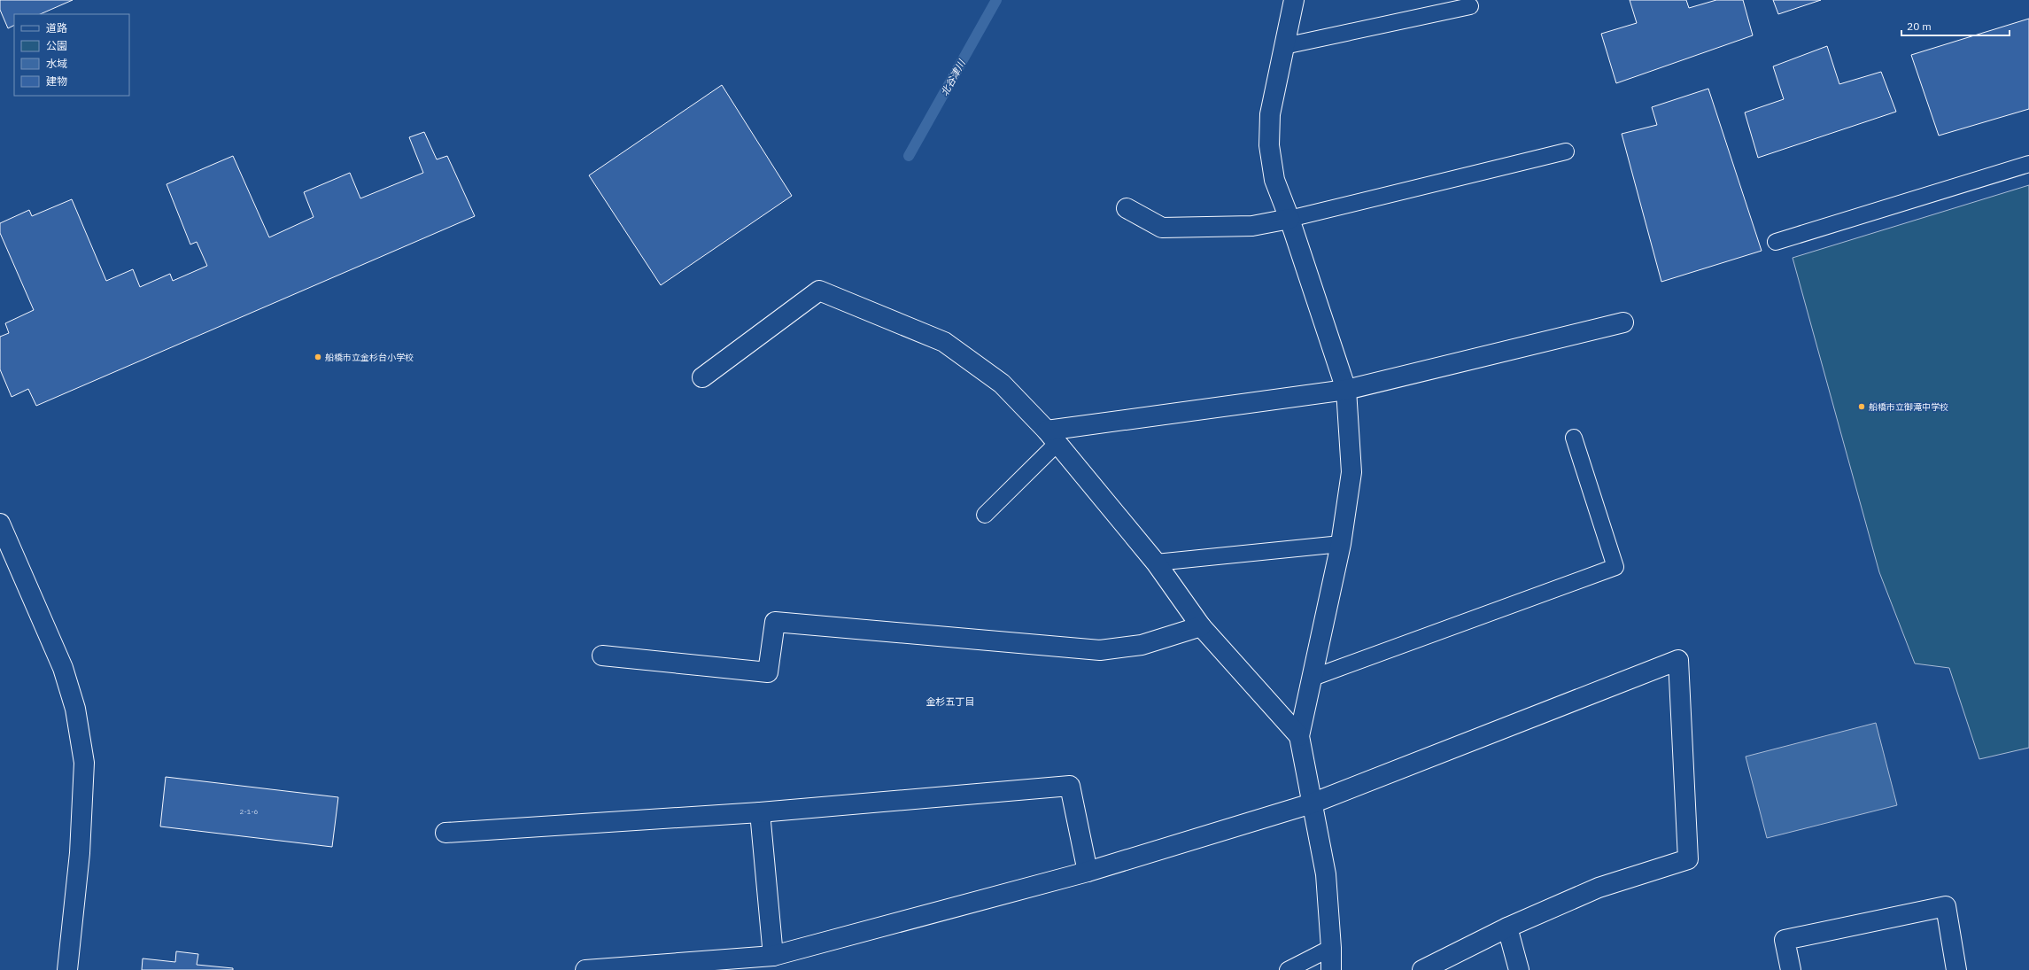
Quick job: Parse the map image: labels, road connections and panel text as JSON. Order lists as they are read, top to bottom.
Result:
{
  "districts": ["金杉五丁目"],
  "water": ["北谷津川"],
  "places": ["船橋市立金杉台小学校", "船橋市立御滝中学校"],
  "house_numbers": ["2-1-6"],
  "legend": [
    "道路",
    "公園",
    "水域",
    "建物"
  ],
  "scale_bar": "20 m"
}
